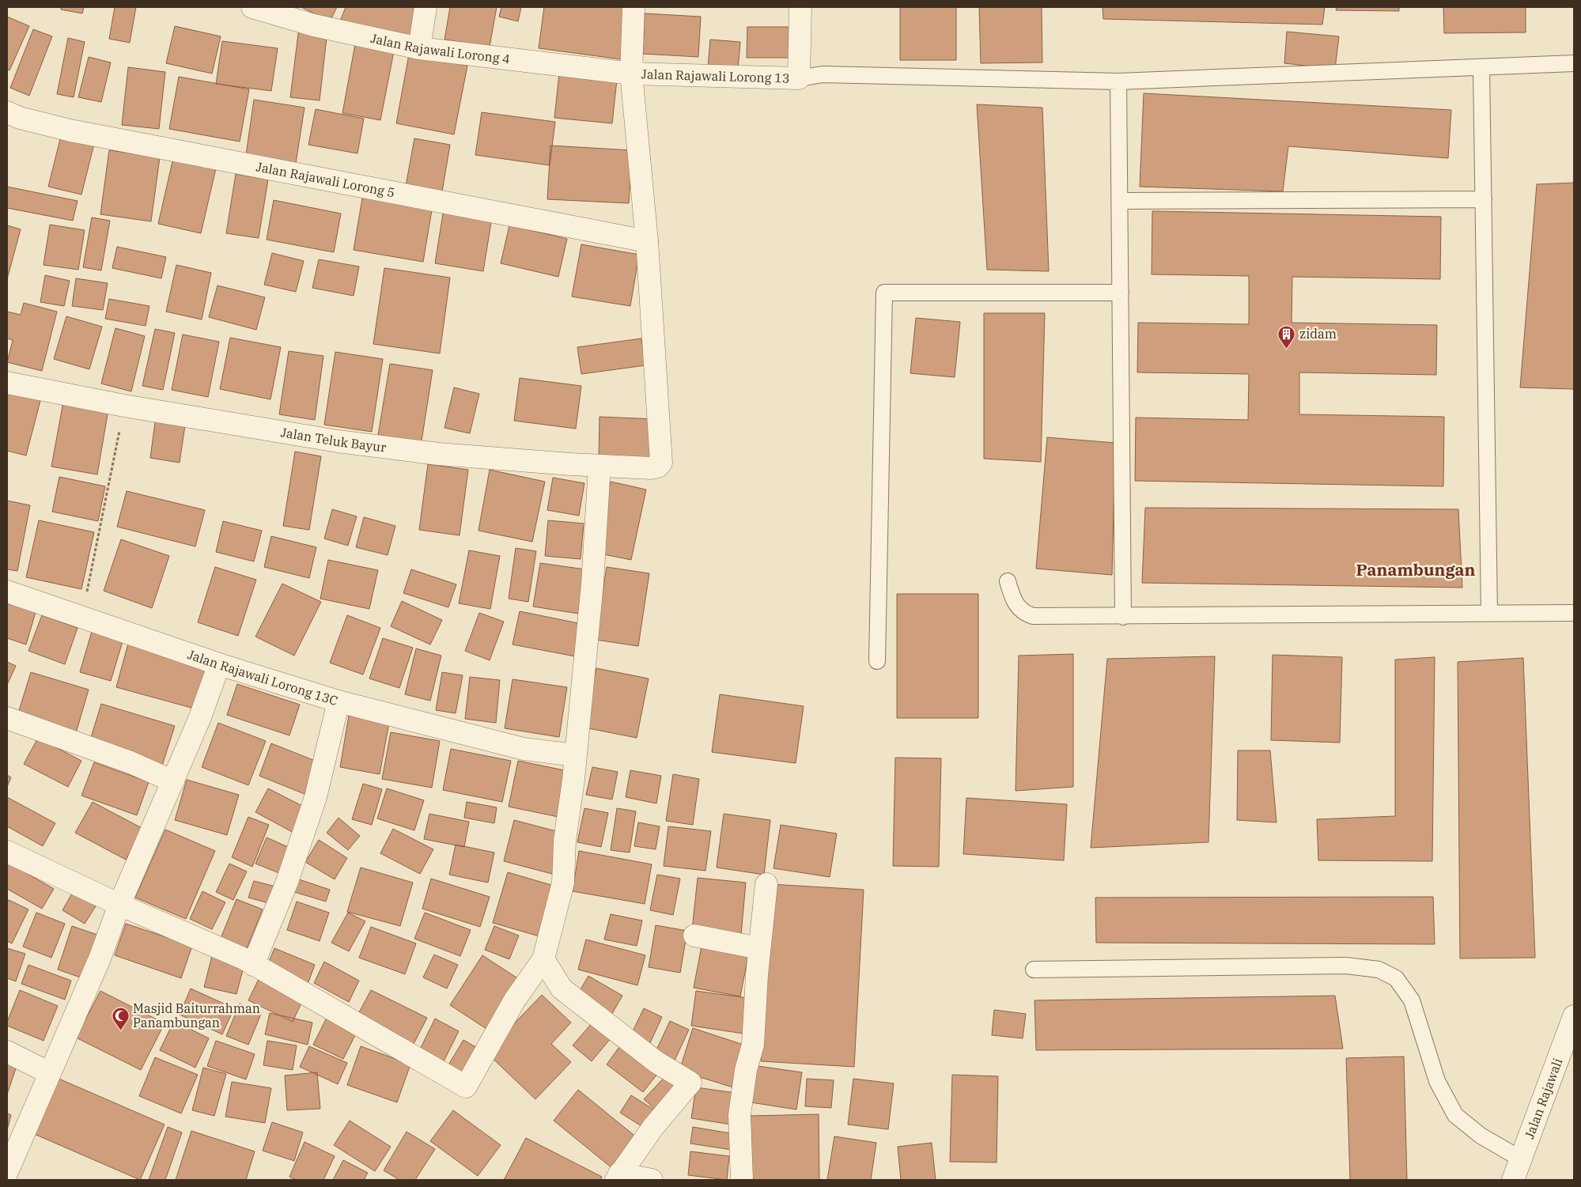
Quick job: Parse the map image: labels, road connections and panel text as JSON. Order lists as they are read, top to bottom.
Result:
{
  "streets": {
    "street": [
      "Jalan Rajawali Lorong 4",
      "Jalan Rajawali Lorong 13",
      "Jalan Rajawali Lorong 5",
      "Jalan Teluk Bayur",
      "Jalan Rajawali Lorong 13C",
      "Jalan Rajawali"
    ]
  },
  "crossings": [
    ["Jalan Rajawali Lorong 4", "Jalan Rajawali Lorong 13"],
    ["Jalan Rajawali Lorong 5", "Jalan Teluk Bayur"]
  ],
  "districts": ["Panambungan"],
  "places": {
    "building": ["zidam"],
    "mosque": ["Masjid Baiturrahman Panambungan"]
  }
}
